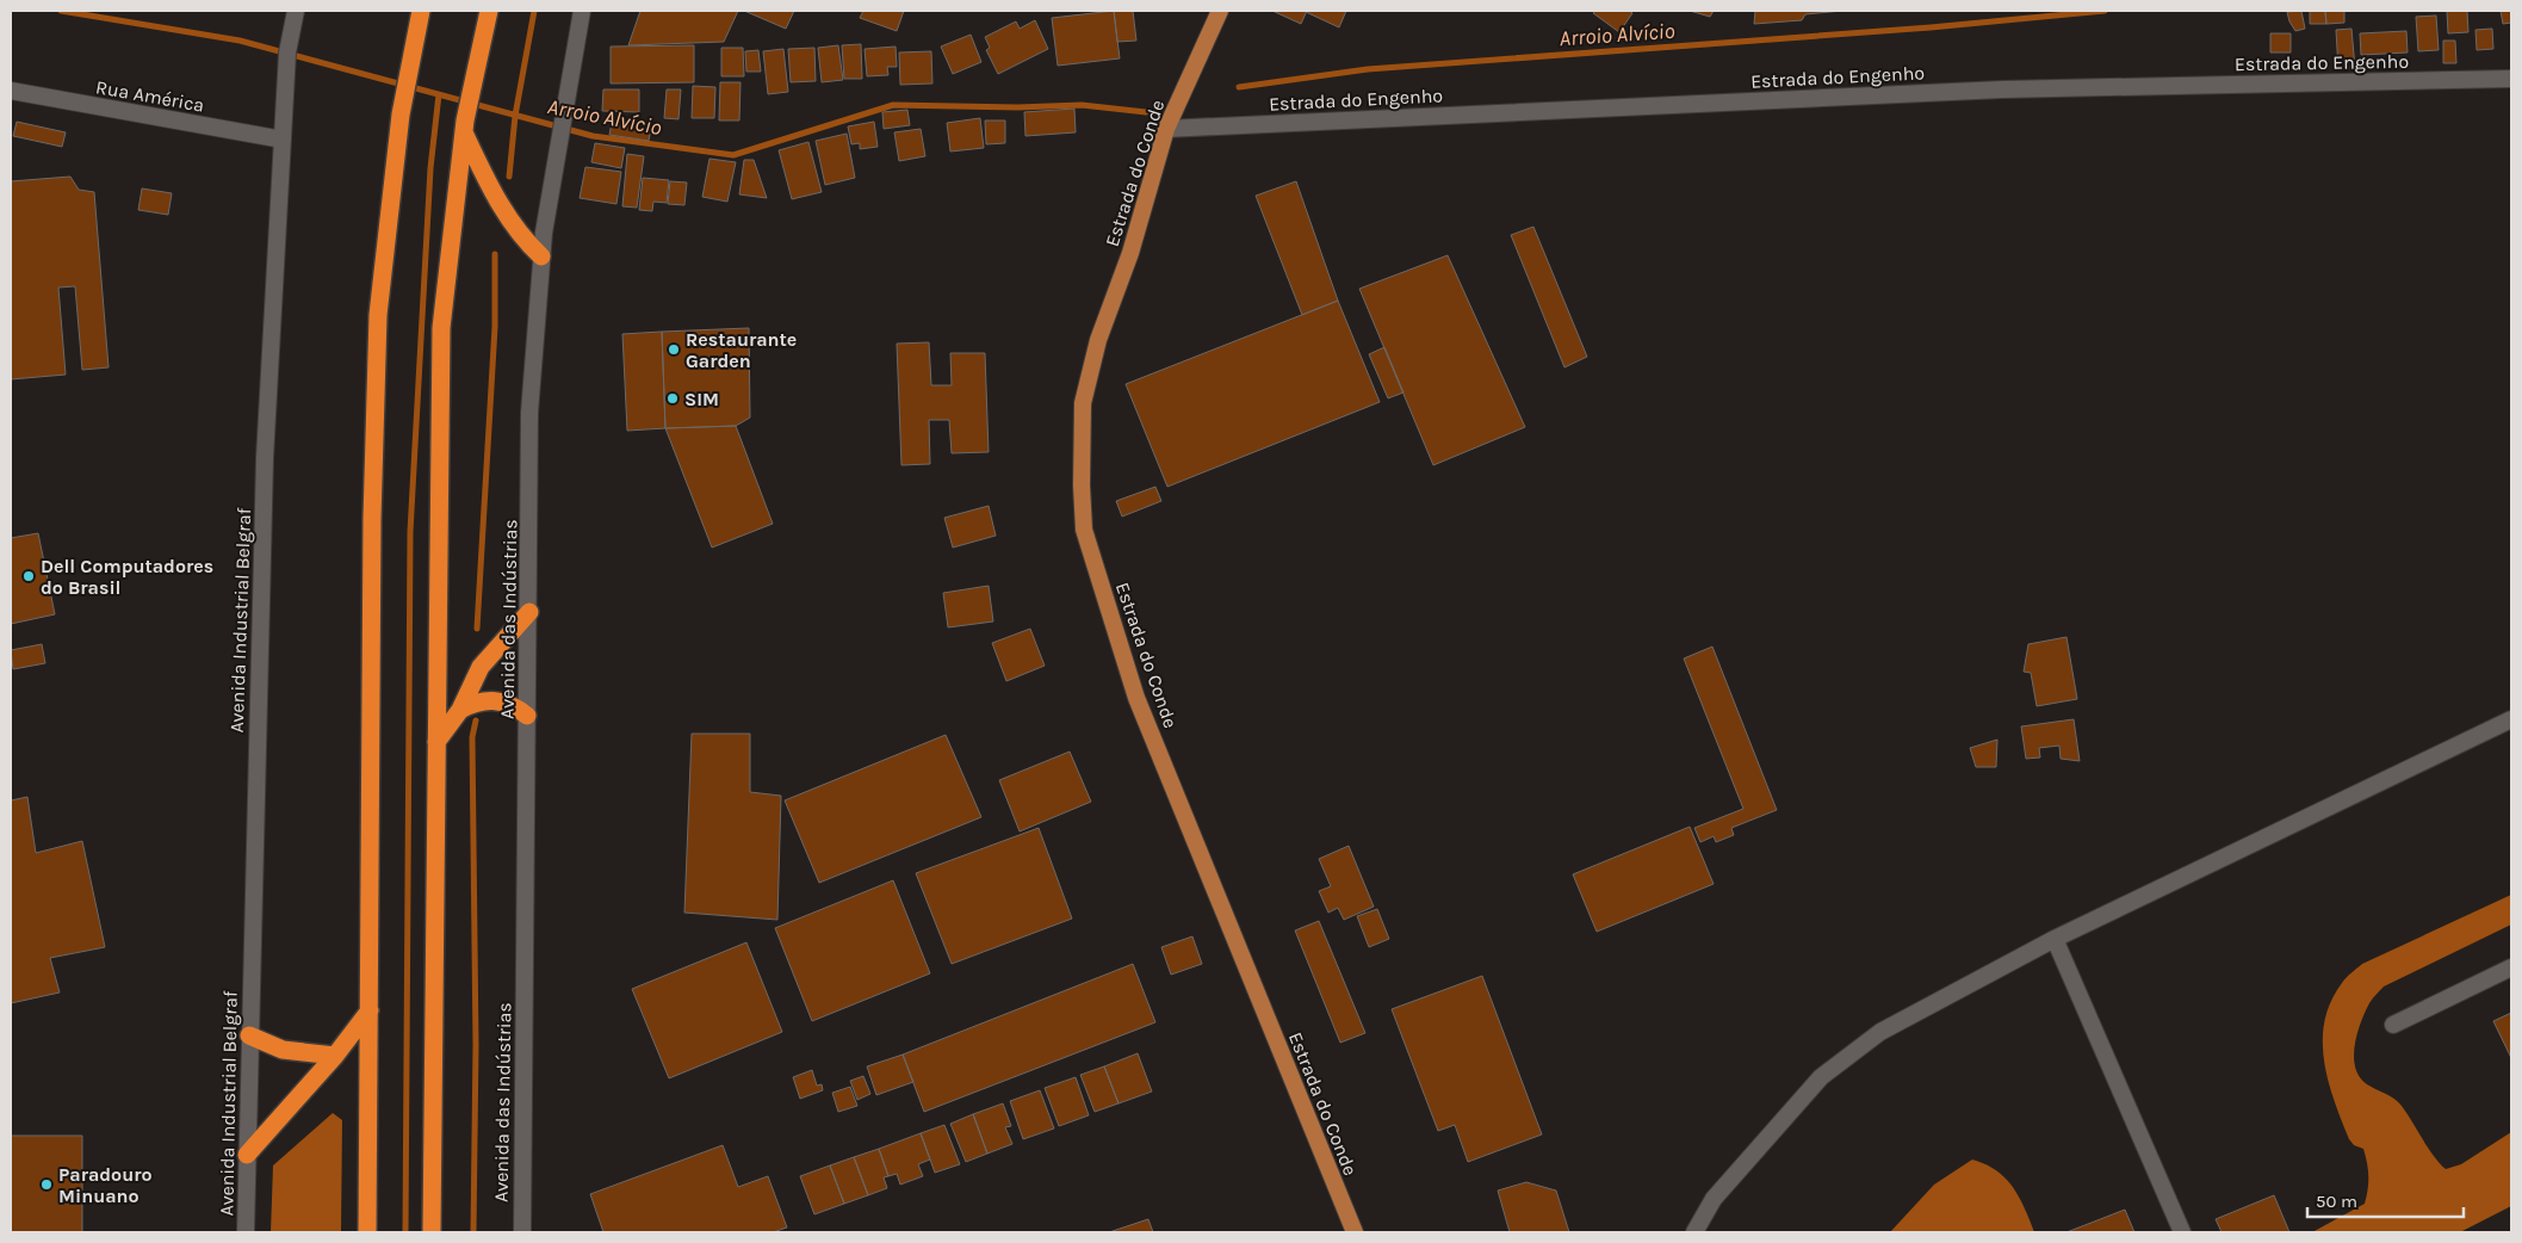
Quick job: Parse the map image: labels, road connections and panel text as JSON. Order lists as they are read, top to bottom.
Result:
{
  "streets": {
    "main road": ["Estrada do Conde"],
    "street": [
      "Estrada do Engenho",
      "Rua América",
      "Avenida das Indústrias",
      "Avenida Industrial Belgraf"
    ]
  },
  "crossings": [
    ["Estrada do Engenho", "Estrada do Conde"],
    ["Rua América", "Avenida Industrial Belgraf"]
  ],
  "water": ["Arroio Alvício"],
  "places": [
    "Restaurante Garden",
    "SIM",
    "Dell Computadores do Brasil",
    "Paradouro Minuano"
  ],
  "scale_bar": "50 m"
}
